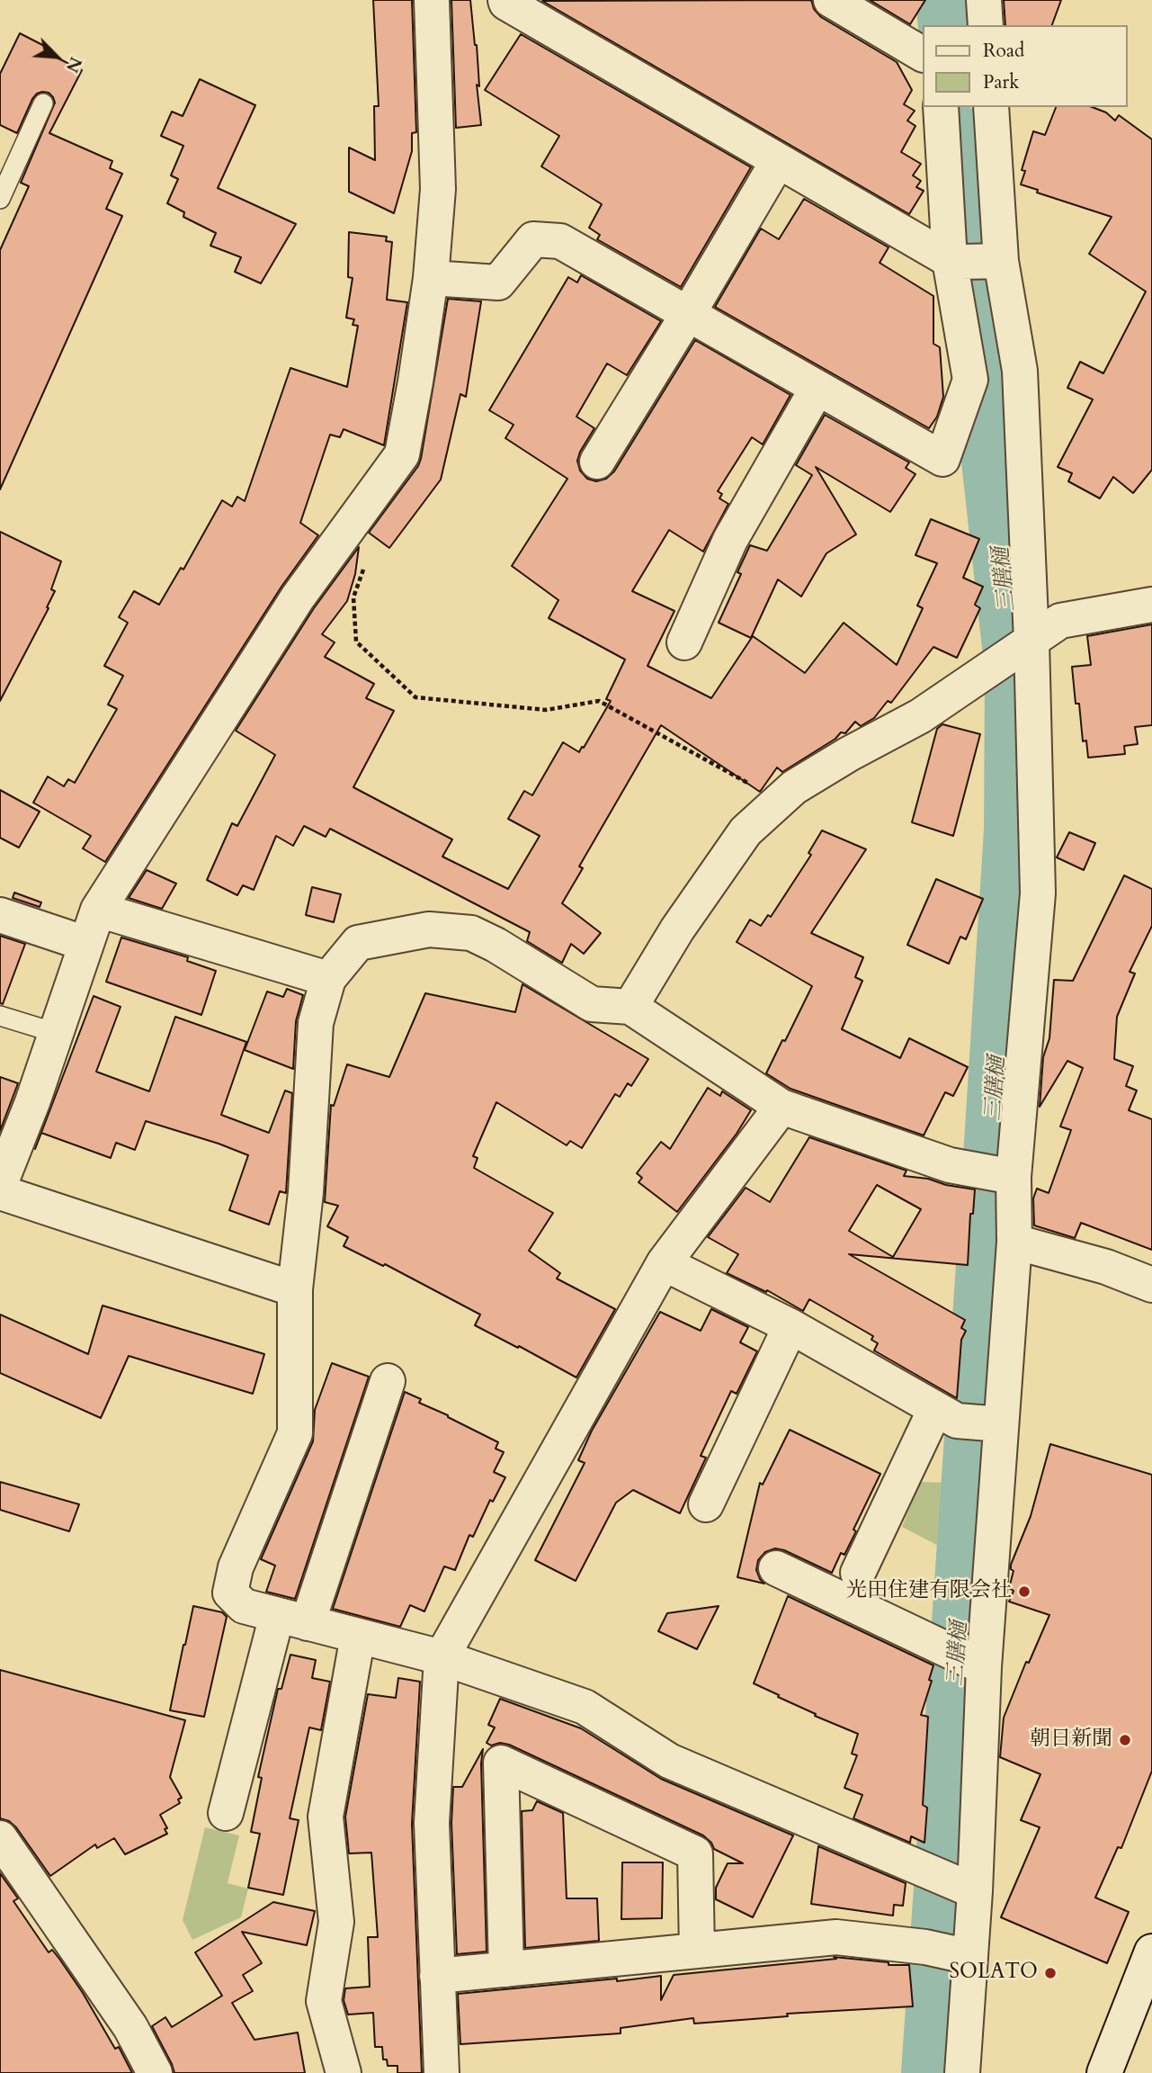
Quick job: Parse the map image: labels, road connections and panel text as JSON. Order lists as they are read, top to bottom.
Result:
{
  "water": ["三膳樋"],
  "places": ["光田住建有限会社", "朝日新聞", "SOLATO"],
  "legend": ["Road", "Park"],
  "north": "bottom right"
}
